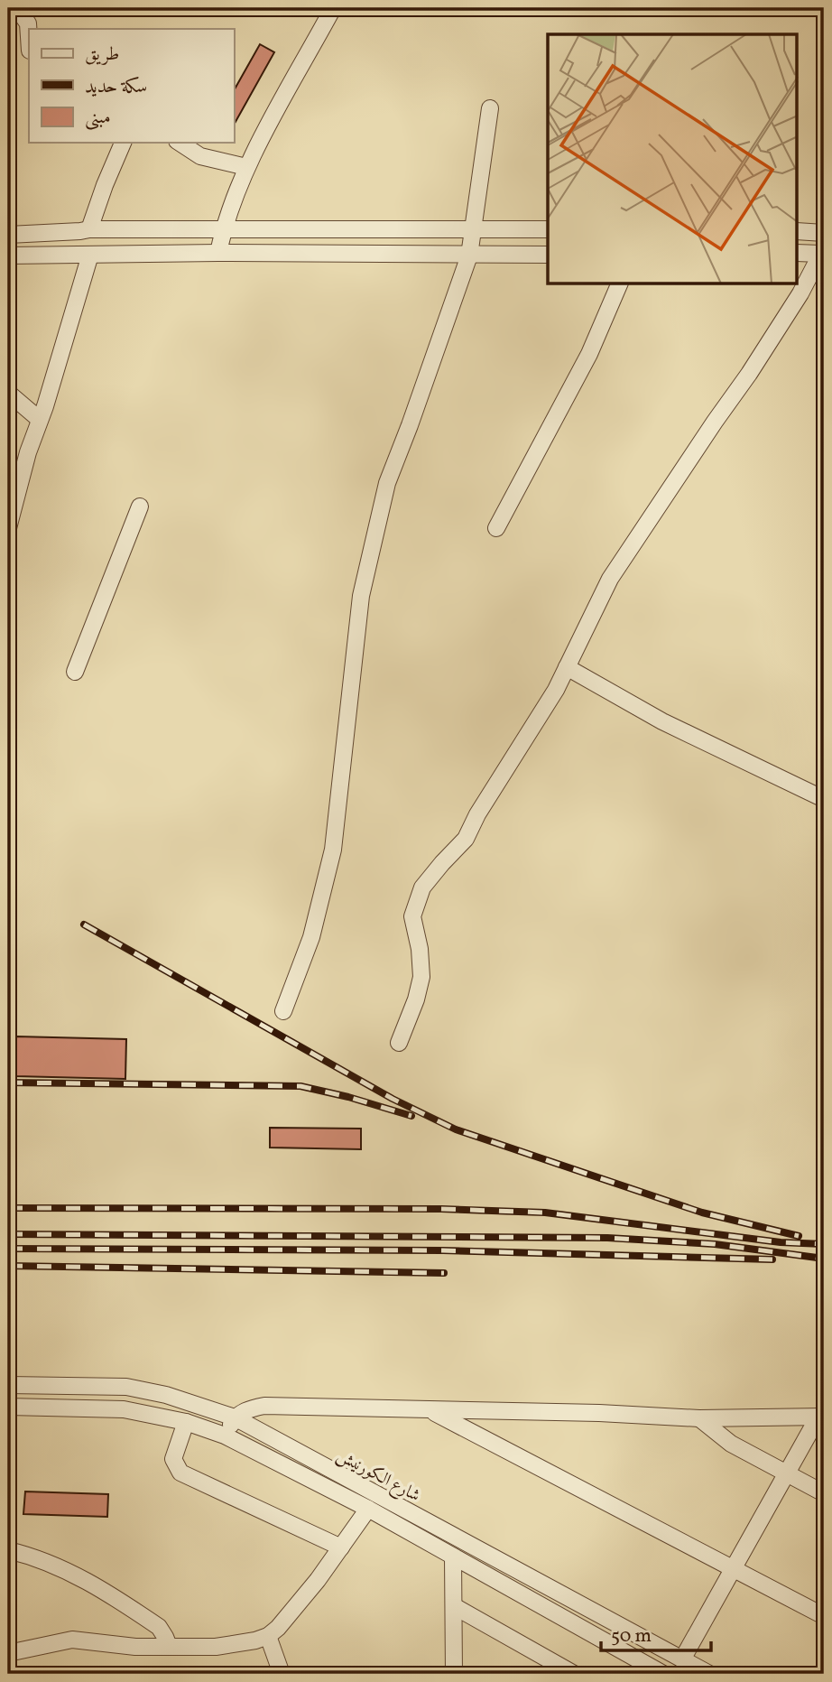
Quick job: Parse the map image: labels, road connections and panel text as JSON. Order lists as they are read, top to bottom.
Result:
{
  "streets": {
    "street": ["شارع الكورنيش"]
  },
  "legend": ["طريق", "سكة حديد", "مبنى"],
  "scale_bar": "50 m"
}
